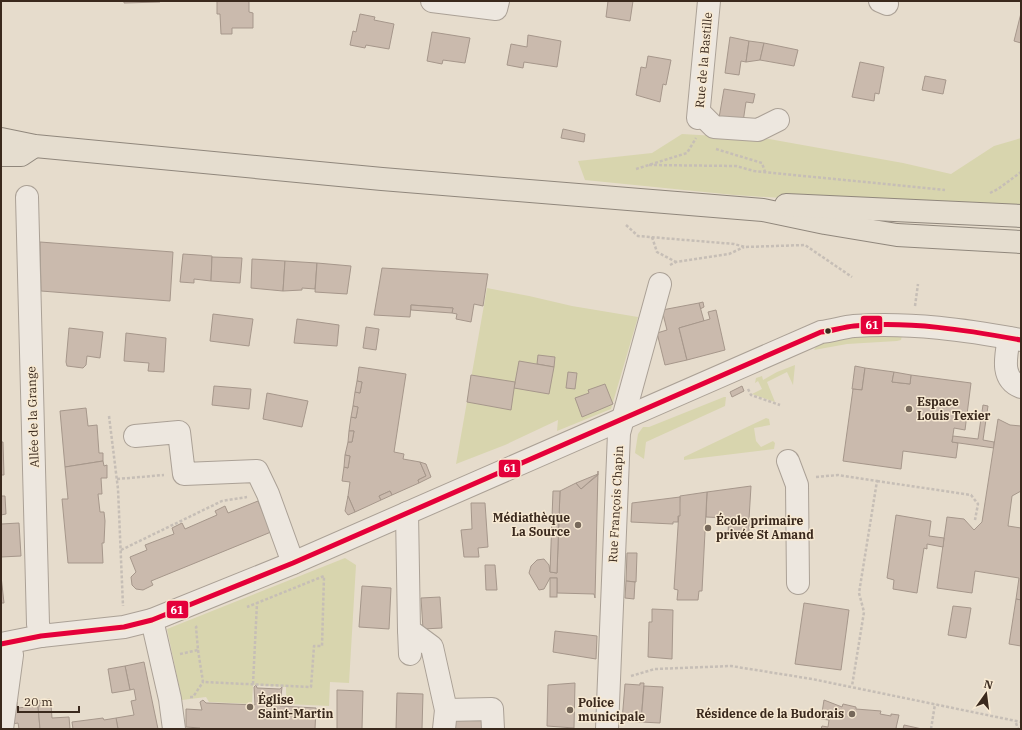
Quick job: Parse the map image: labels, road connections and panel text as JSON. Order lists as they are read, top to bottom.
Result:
{
  "streets": {
    "street": ["Rue de la Bastille", "Allée de la Grange", "Rue François Chapin"]
  },
  "places": [
    "Espace Louis Texier",
    "Médiathèque La Source",
    "École primaire privée St Amand",
    "Église Saint-Martin",
    "Police municipale",
    "Résidence de la Budorais"
  ],
  "lines": ["transit line 61"],
  "scale_bar": "20 m",
  "north": "top"
}
